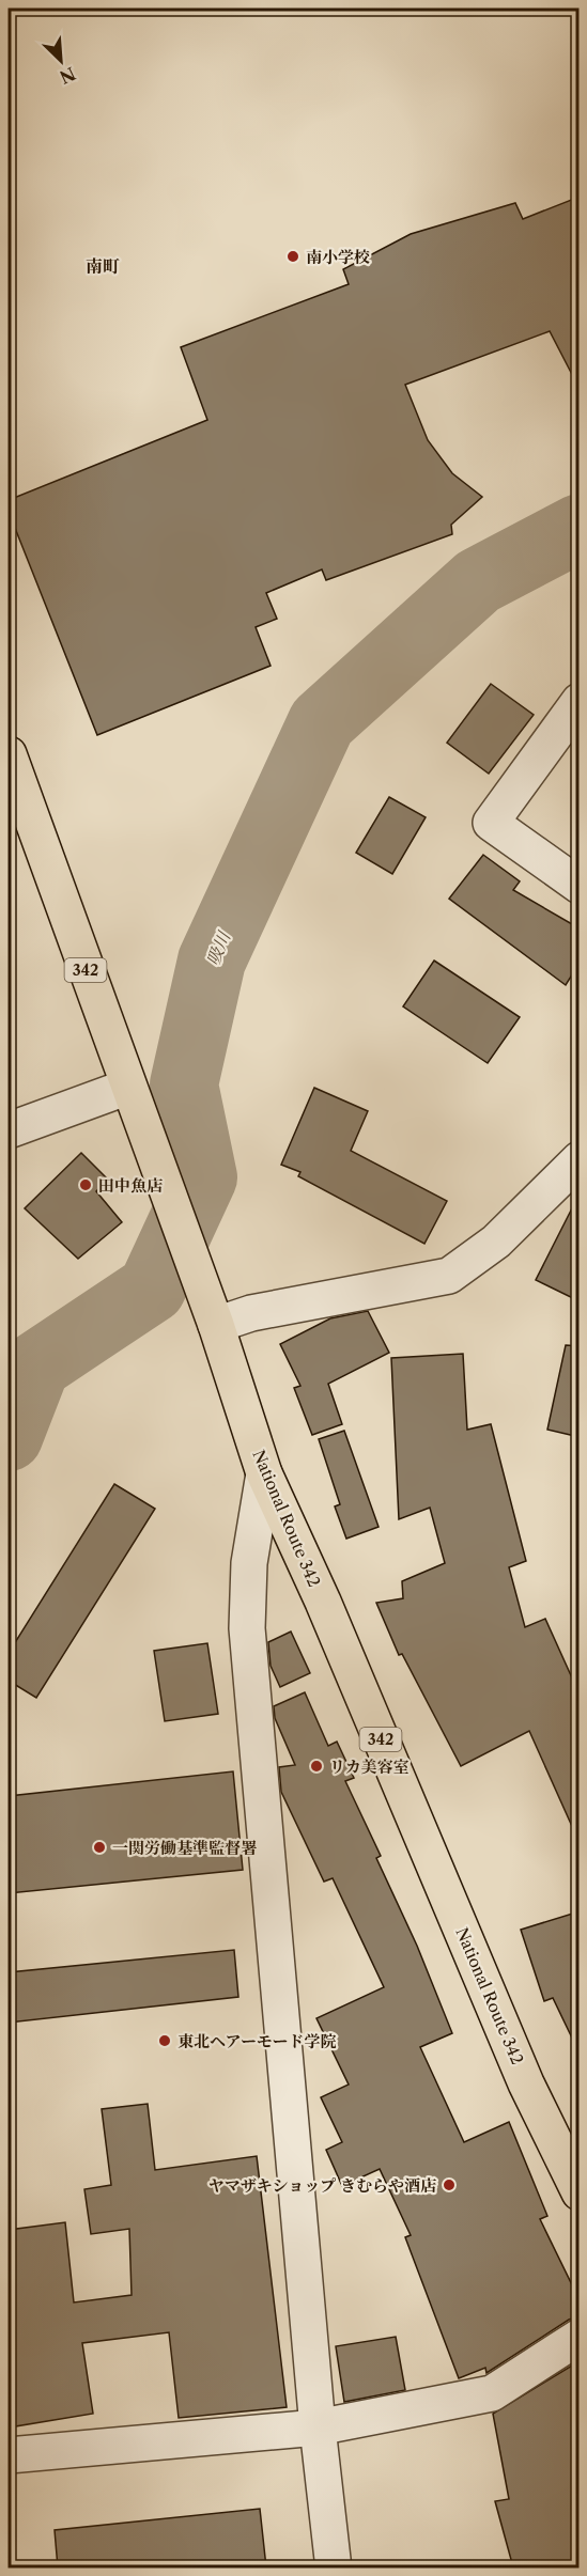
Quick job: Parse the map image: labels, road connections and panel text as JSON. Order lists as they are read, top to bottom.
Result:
{
  "streets": {
    "highway": ["342", "National Route 342"]
  },
  "districts": ["南町"],
  "water": ["吸川"],
  "places": [
    "南小学校",
    "田中魚店",
    "リカ美容室",
    "一関労働基準監督署",
    "東北ヘアーモード学院",
    "ヤマザキショップ きむらや酒店"
  ],
  "north": "bottom right"
}
